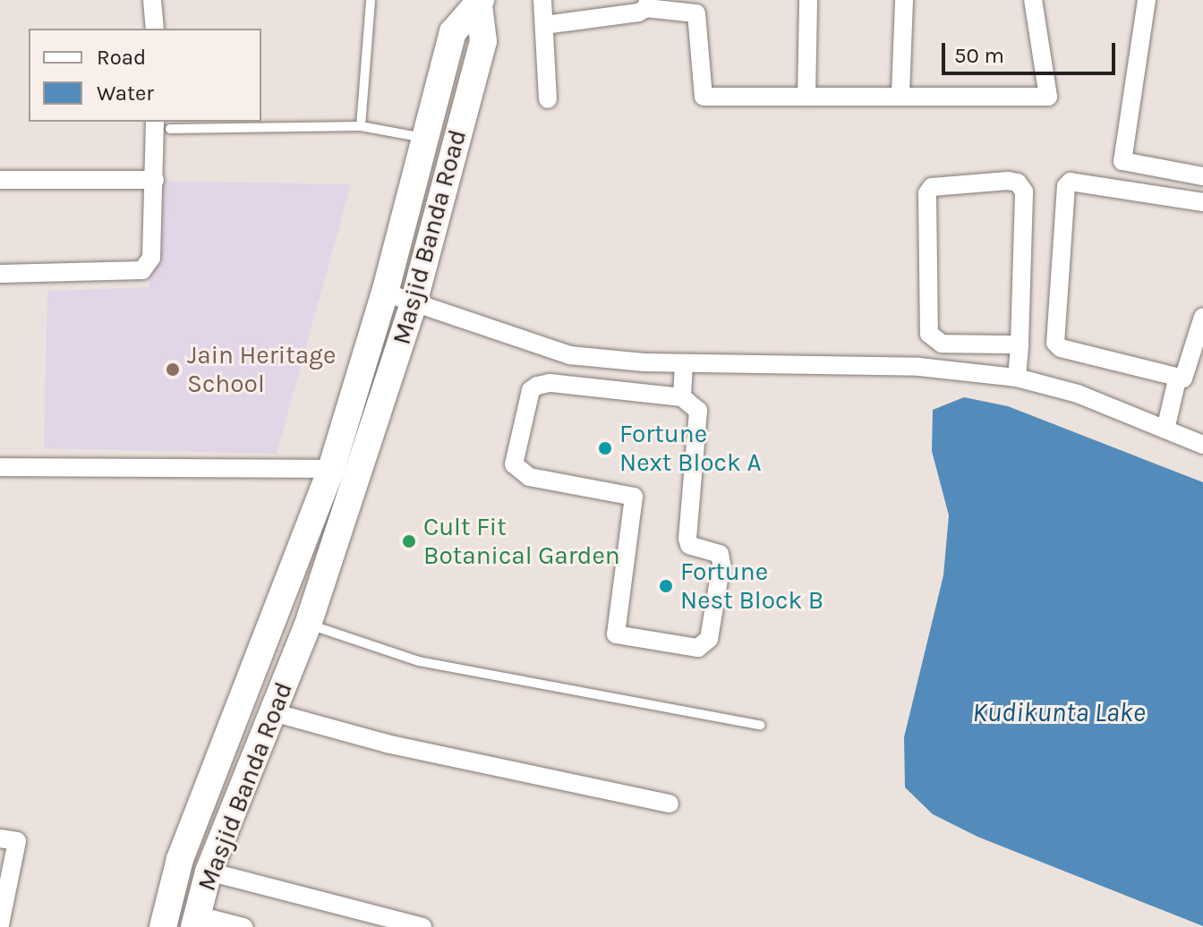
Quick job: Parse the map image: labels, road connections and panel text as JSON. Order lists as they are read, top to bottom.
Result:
{
  "streets": {
    "main road": ["Masjid Banda Road"]
  },
  "water": ["Kudikunta Lake"],
  "places": [
    "Jain Heritage School",
    "Fortune Next Block A",
    "Cult Fit Botanical Garden",
    "Fortune Nest Block B"
  ],
  "legend": ["Road", "Water"],
  "scale_bar": "50 m"
}
